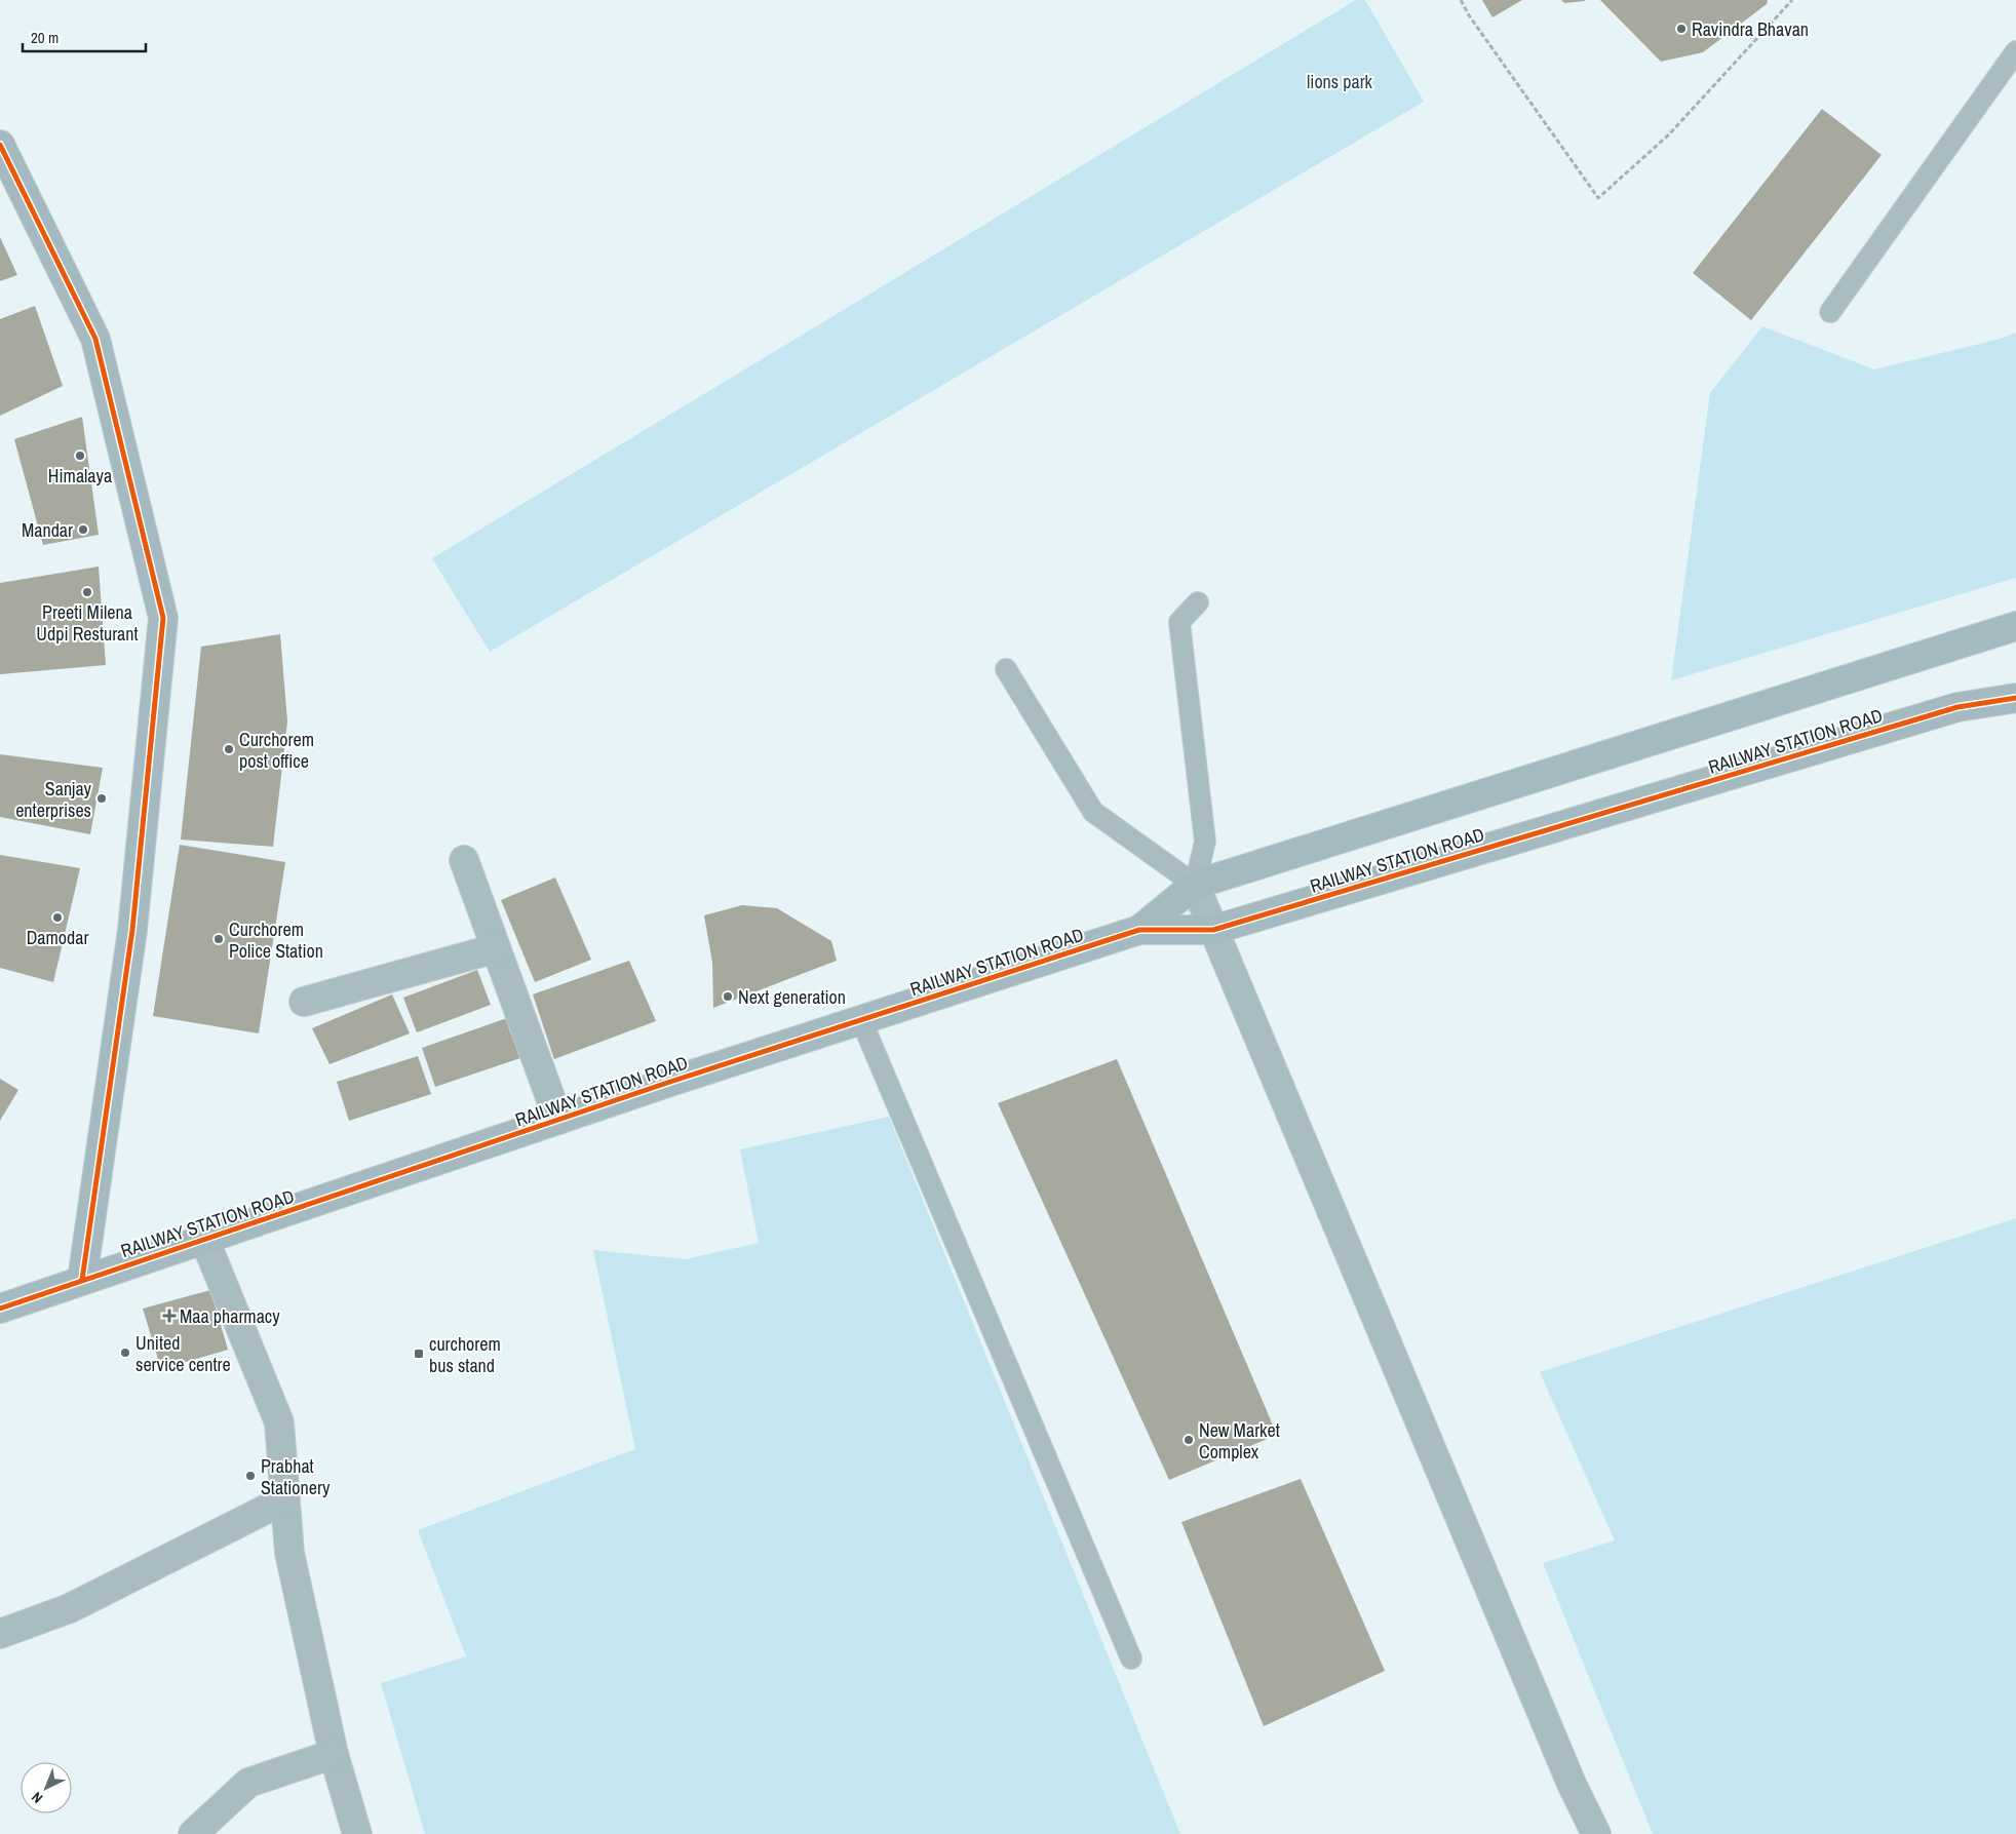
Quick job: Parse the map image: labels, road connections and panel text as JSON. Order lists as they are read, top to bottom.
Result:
{
  "streets": {
    "street": ["RAILWAY STATION ROAD"]
  },
  "parks": ["lions park"],
  "places": {
    "other": [
      "Ravindra Bhavan",
      "Himalaya",
      "Mandar",
      "Preeti Milena Udpi Resturant",
      "Curchorem post office",
      "Sanjay enterprises",
      "Damodar",
      "Curchorem Police Station",
      "Next generation",
      "United service centre",
      "New Market Complex",
      "Prabhat Stationery"
    ],
    "health": ["Maa pharmacy"],
    "transit": ["curchorem bus stand"]
  },
  "scale_bar": "20 m",
  "north": "bottom left"
}
